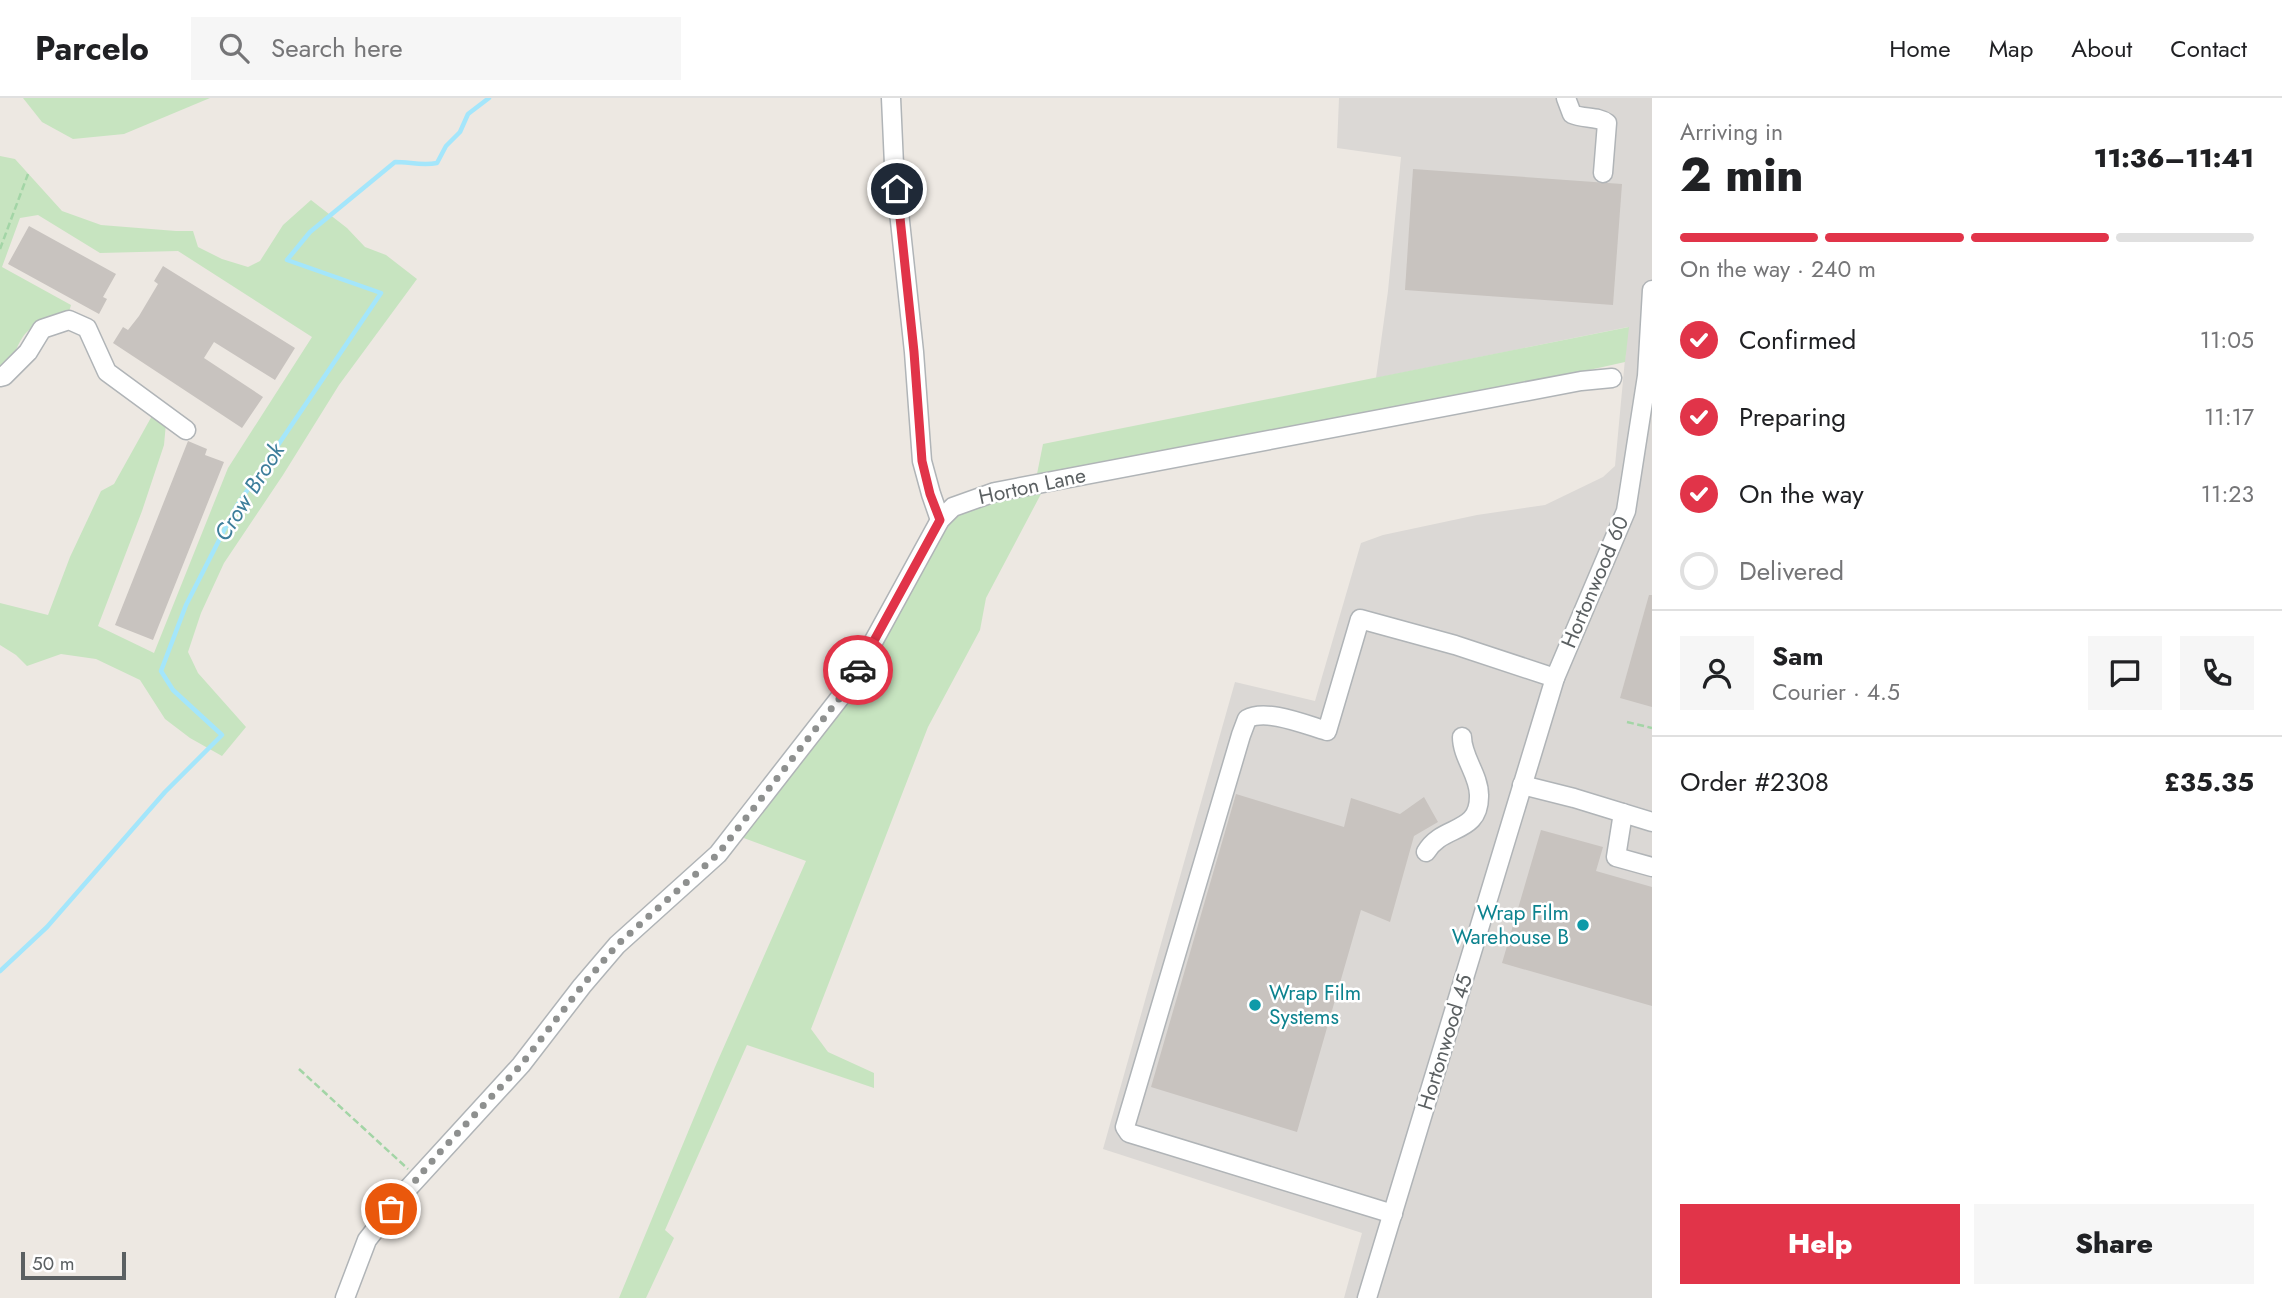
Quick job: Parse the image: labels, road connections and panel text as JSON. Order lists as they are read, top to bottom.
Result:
{
  "streets": {
    "street": ["Horton Lane", "Hortonwood 60", "Hortonwood 45"]
  },
  "crossings": [
    ["Hortonwood 60", "Hortonwood 45"]
  ],
  "water": ["Crow Brook"],
  "places": ["Wrap Film Warehouse B", "Wrap Film Systems"],
  "scale_bar": "50 m",
  "page": {
    "header": "Parcelo",
    "search": "Search here",
    "nav": [
      "Home",
      "Map",
      "About",
      "Contact"
    ],
    "heading": ["2 min", "Arriving in", "11:36–11:41"],
    "panel": [
      "Sam",
      "Courier · 4.5",
      "Order #2308",
      "£35.35"
    ],
    "bar": "On the way · 240 m",
    "list": [
      ["Confirmed", "11:05"],
      ["Preparing", "11:17"],
      ["On the way", "11:23"],
      "Delivered"
    ],
    "buttons": ["Help", "Share"],
    "scale": "50 m"
  }
}
